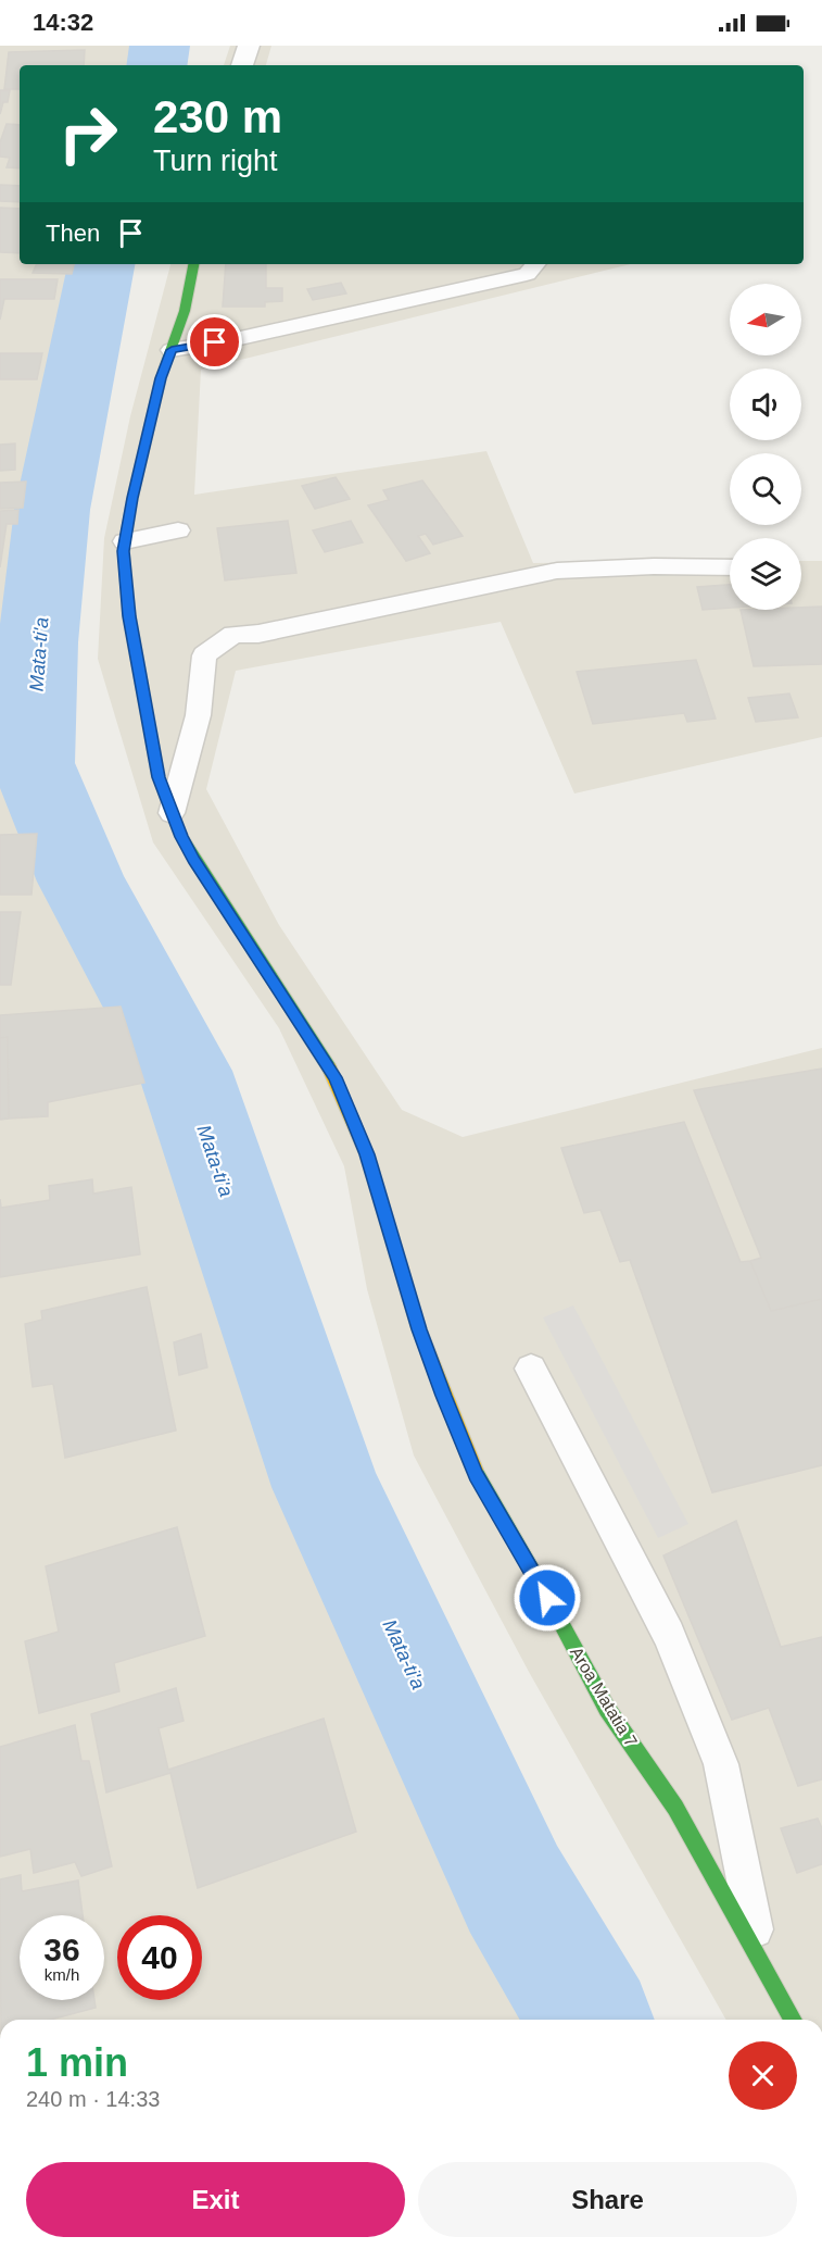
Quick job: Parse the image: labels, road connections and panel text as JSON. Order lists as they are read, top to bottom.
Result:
{
  "streets": {
    "street": ["Aroa Matatia 7"]
  },
  "water": ["Mata-ti'a"],
  "north": "left",
  "page": {
    "status": "14:32",
    "turn": ["230 m", "Turn right"],
    "then": "Then",
    "speed": "36 km/h",
    "limit": "40",
    "heading": ["1 min", "240 m · 14:33"],
    "buttons": ["Exit", "Share"]
  }
}
